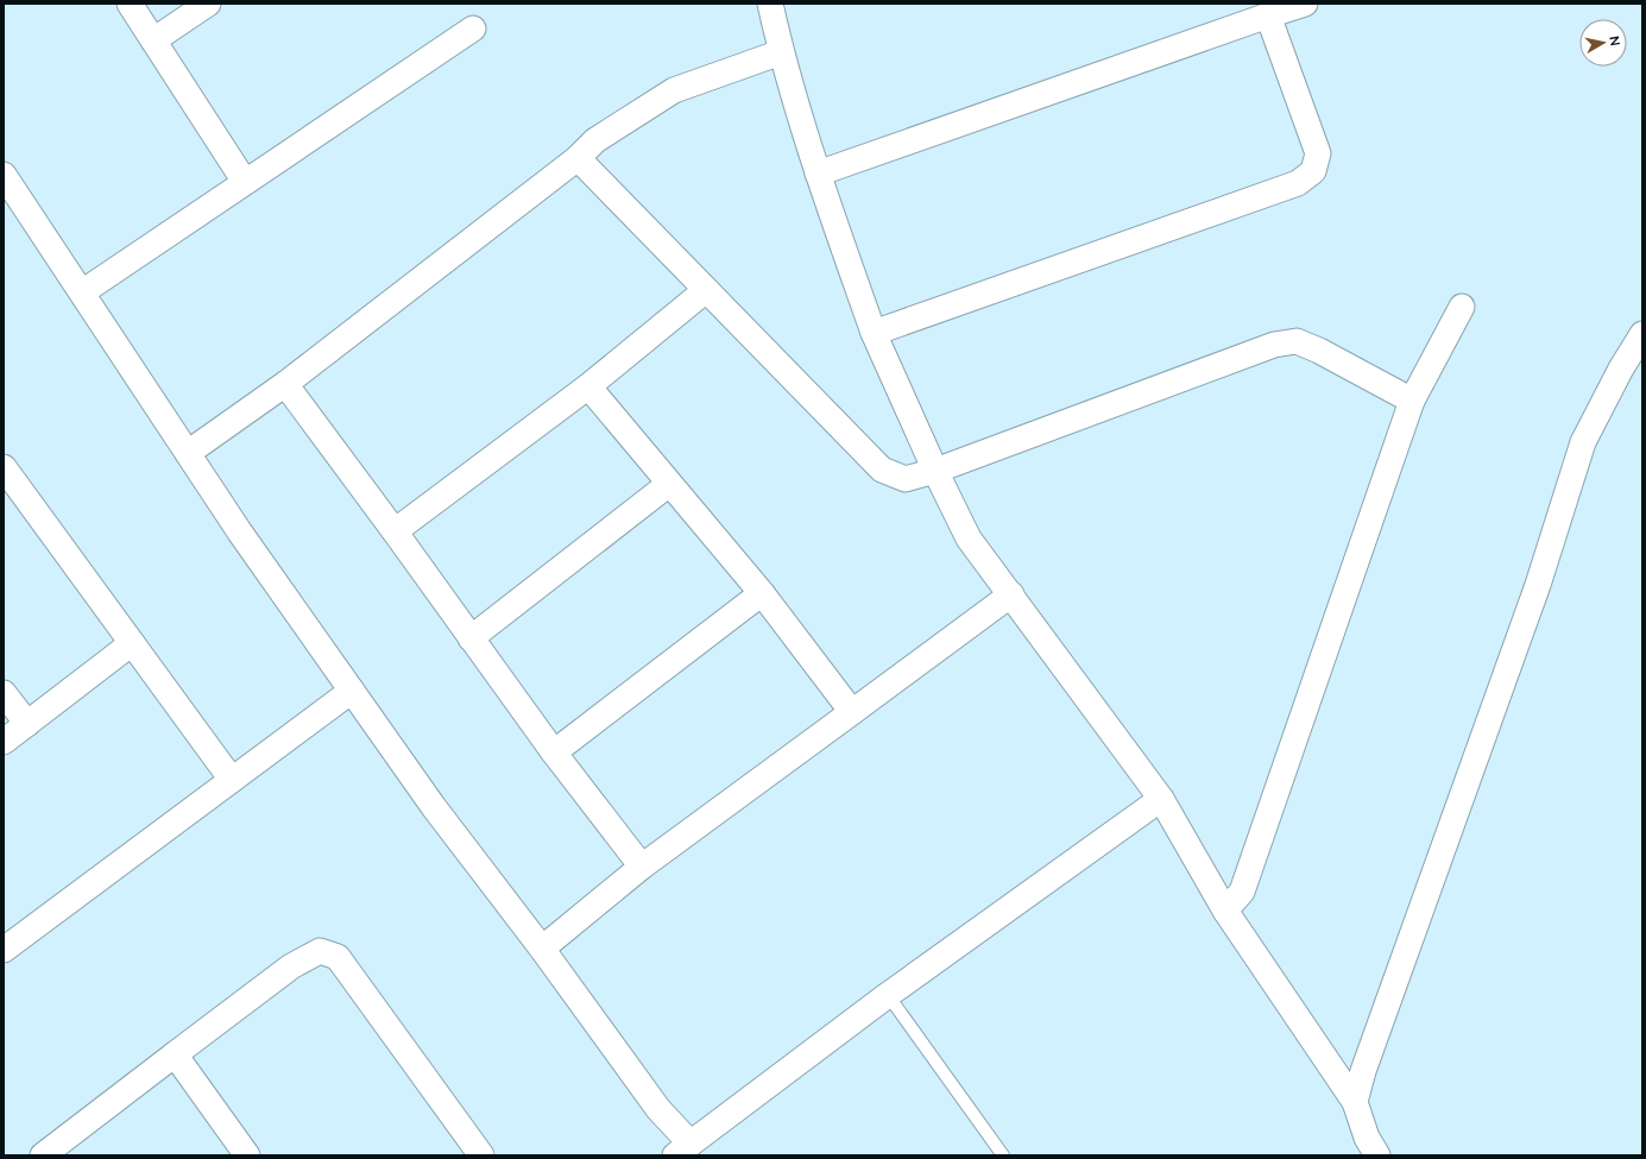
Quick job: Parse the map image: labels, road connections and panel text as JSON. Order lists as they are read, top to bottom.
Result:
{
  "north": "right"
}
